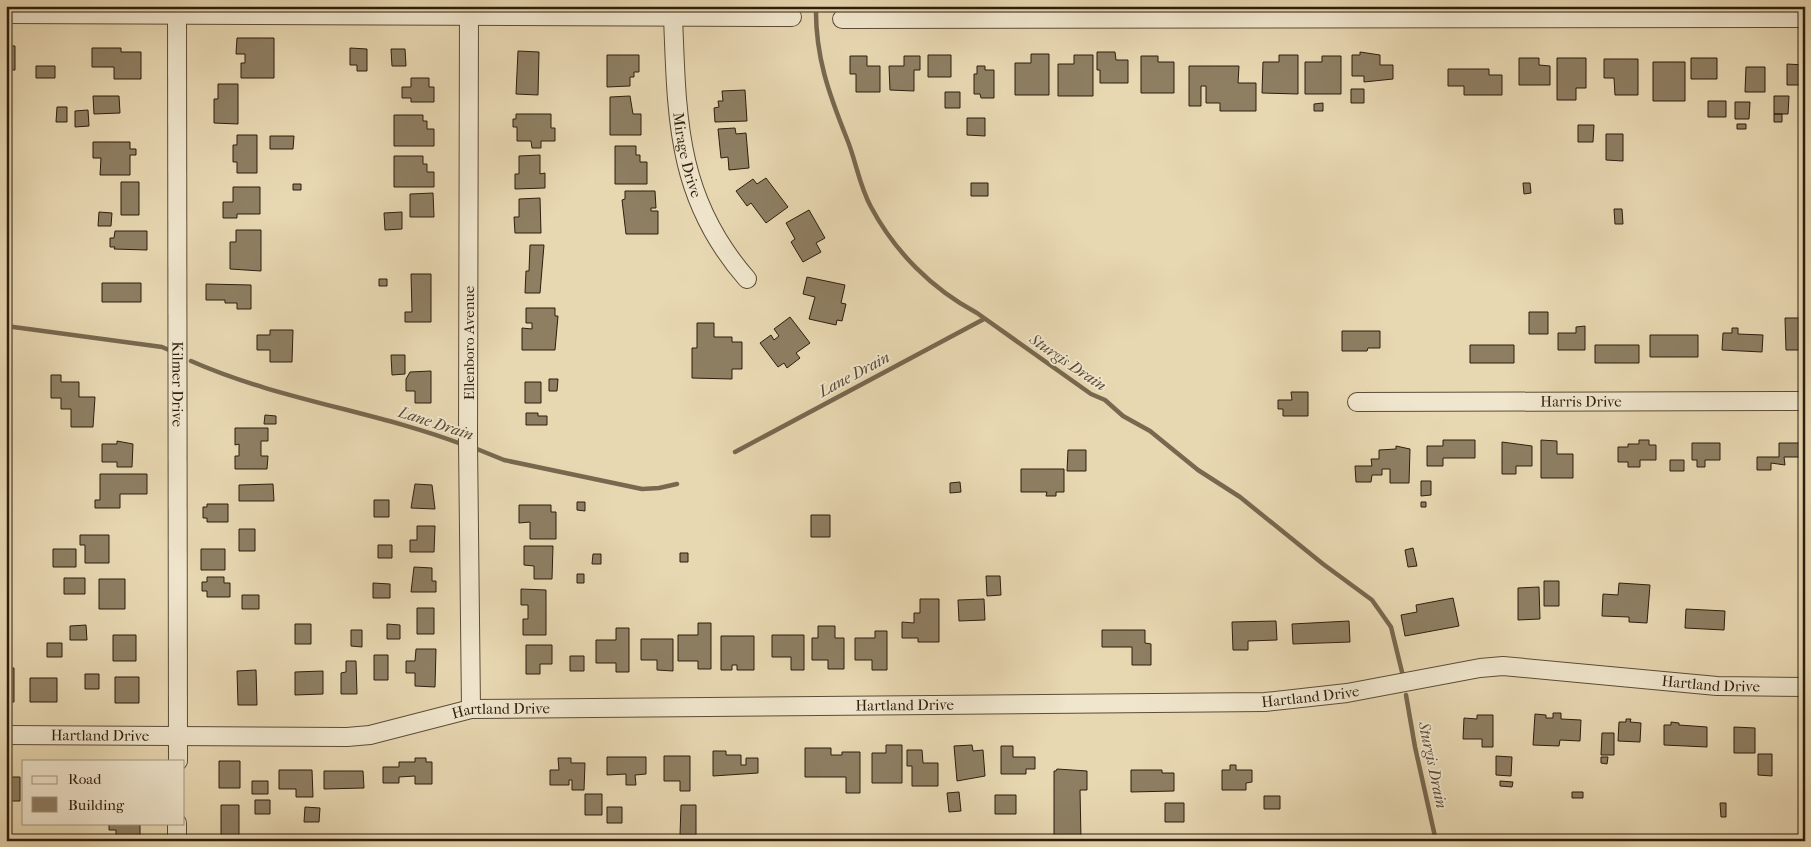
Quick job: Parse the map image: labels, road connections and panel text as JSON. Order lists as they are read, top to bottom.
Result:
{
  "streets": {
    "street": [
      "Mirage Drive",
      "Ellenboro Avenue",
      "Kilmer Drive",
      "Harris Drive",
      "Hartland Drive"
    ]
  },
  "crossings": [
    ["Ellenboro Avenue", "Hartland Drive"],
    ["Kilmer Drive", "Hartland Drive"]
  ],
  "water": ["Sturgis Drain", "Lane Drain"],
  "legend": ["Road", "Building"]
}
